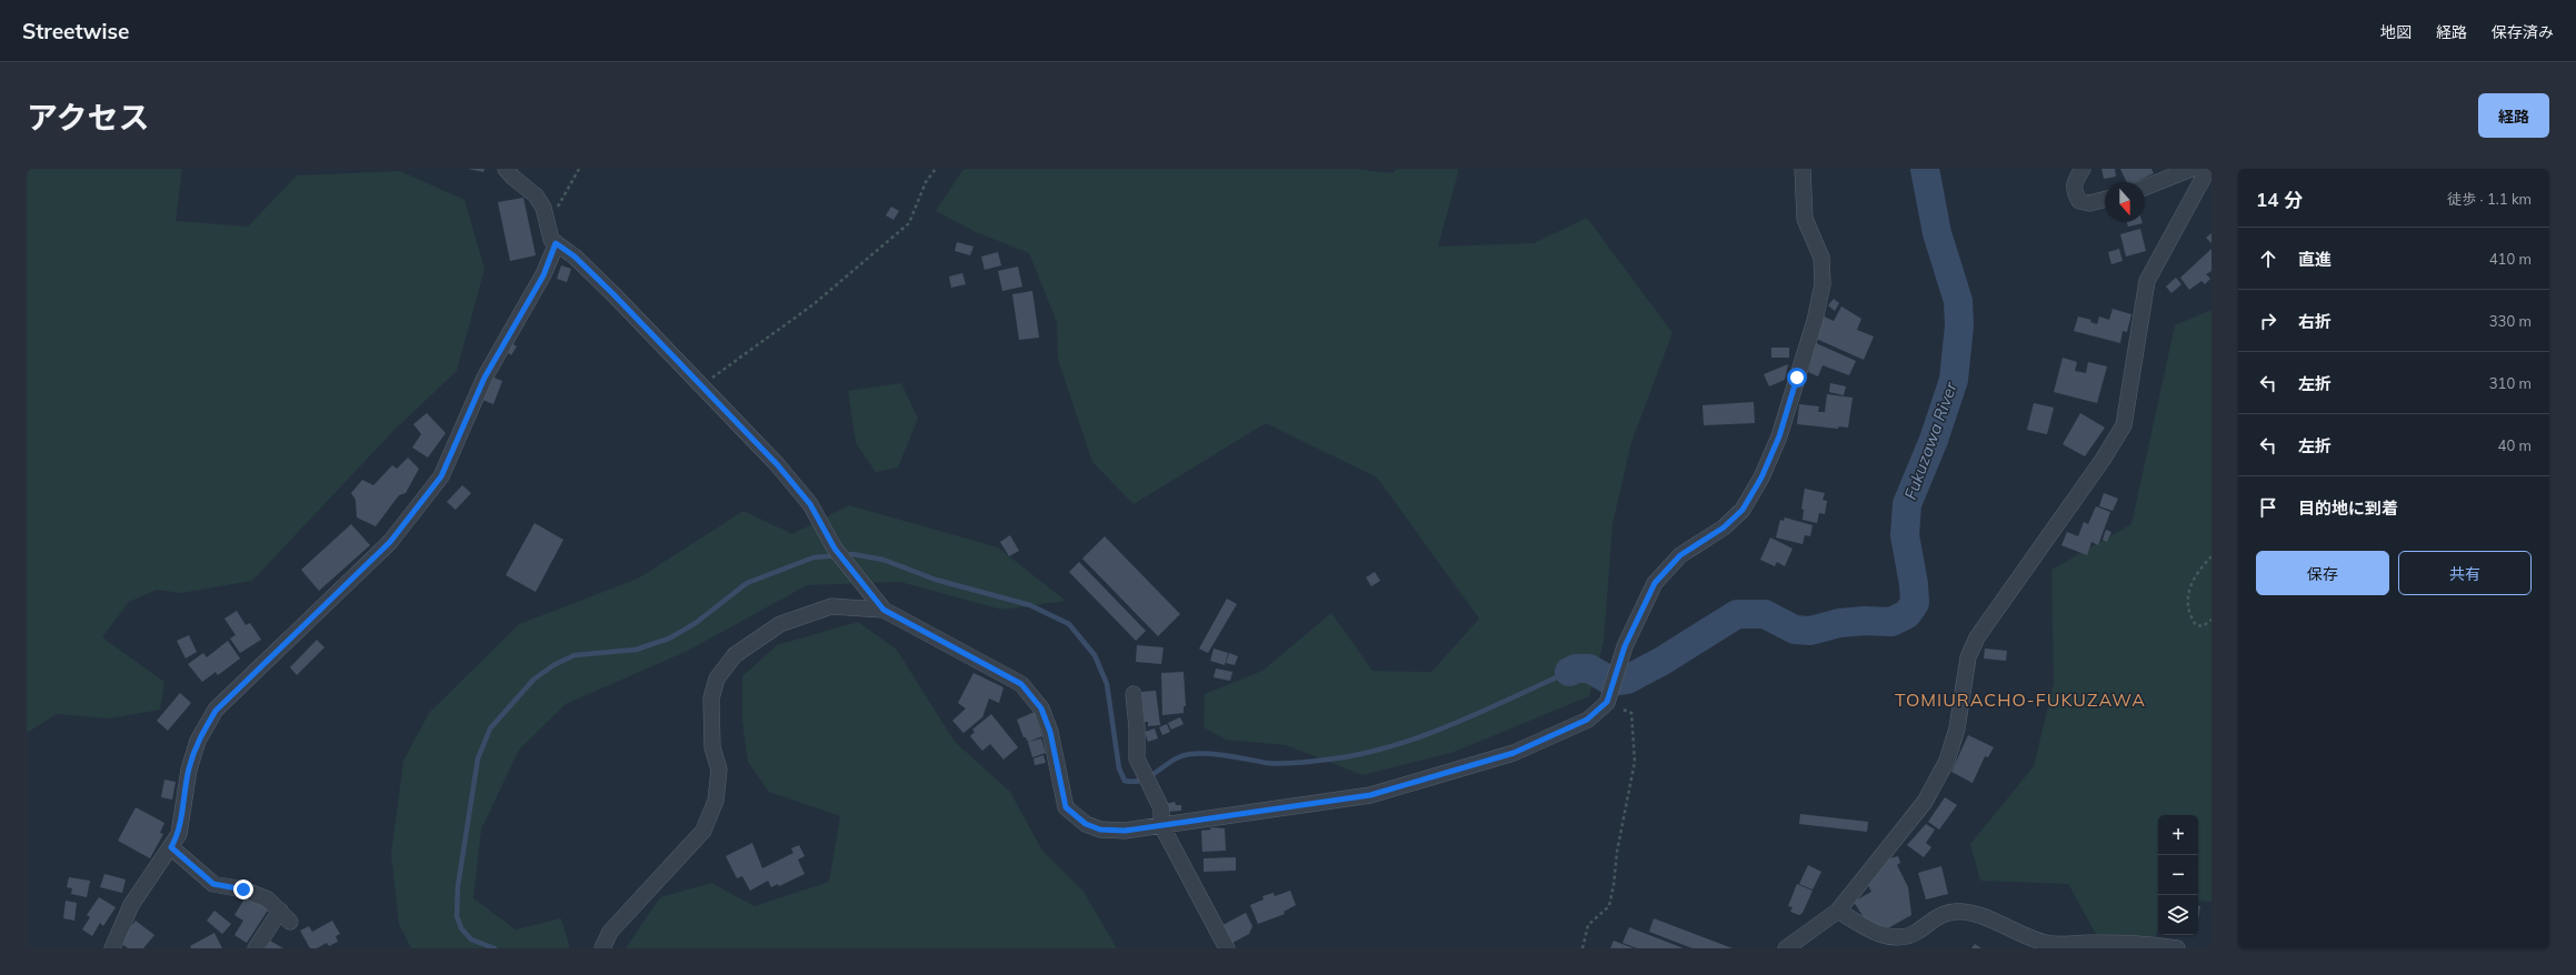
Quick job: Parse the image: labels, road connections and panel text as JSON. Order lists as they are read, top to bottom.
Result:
{
  "districts": ["TOMIURACHO-FUKUZAWA"],
  "water": ["Fukuzawa River"],
  "north": "bottom",
  "page": {
    "header": "Streetwise",
    "nav": ["地図", "経路", "保存済み"],
    "title": "アクセス",
    "buttons": [
      "経路",
      ["保存", "共有"]
    ],
    "heading": ["14 分", "徒歩 · 1.1 km"],
    "list": [
      ["直進", "410 m"],
      ["右折", "330 m"],
      ["左折", "310 m"],
      ["左折", "40 m"],
      "目的地に到着"
    ],
    "map_buttons": ["+", "−"]
  }
}
